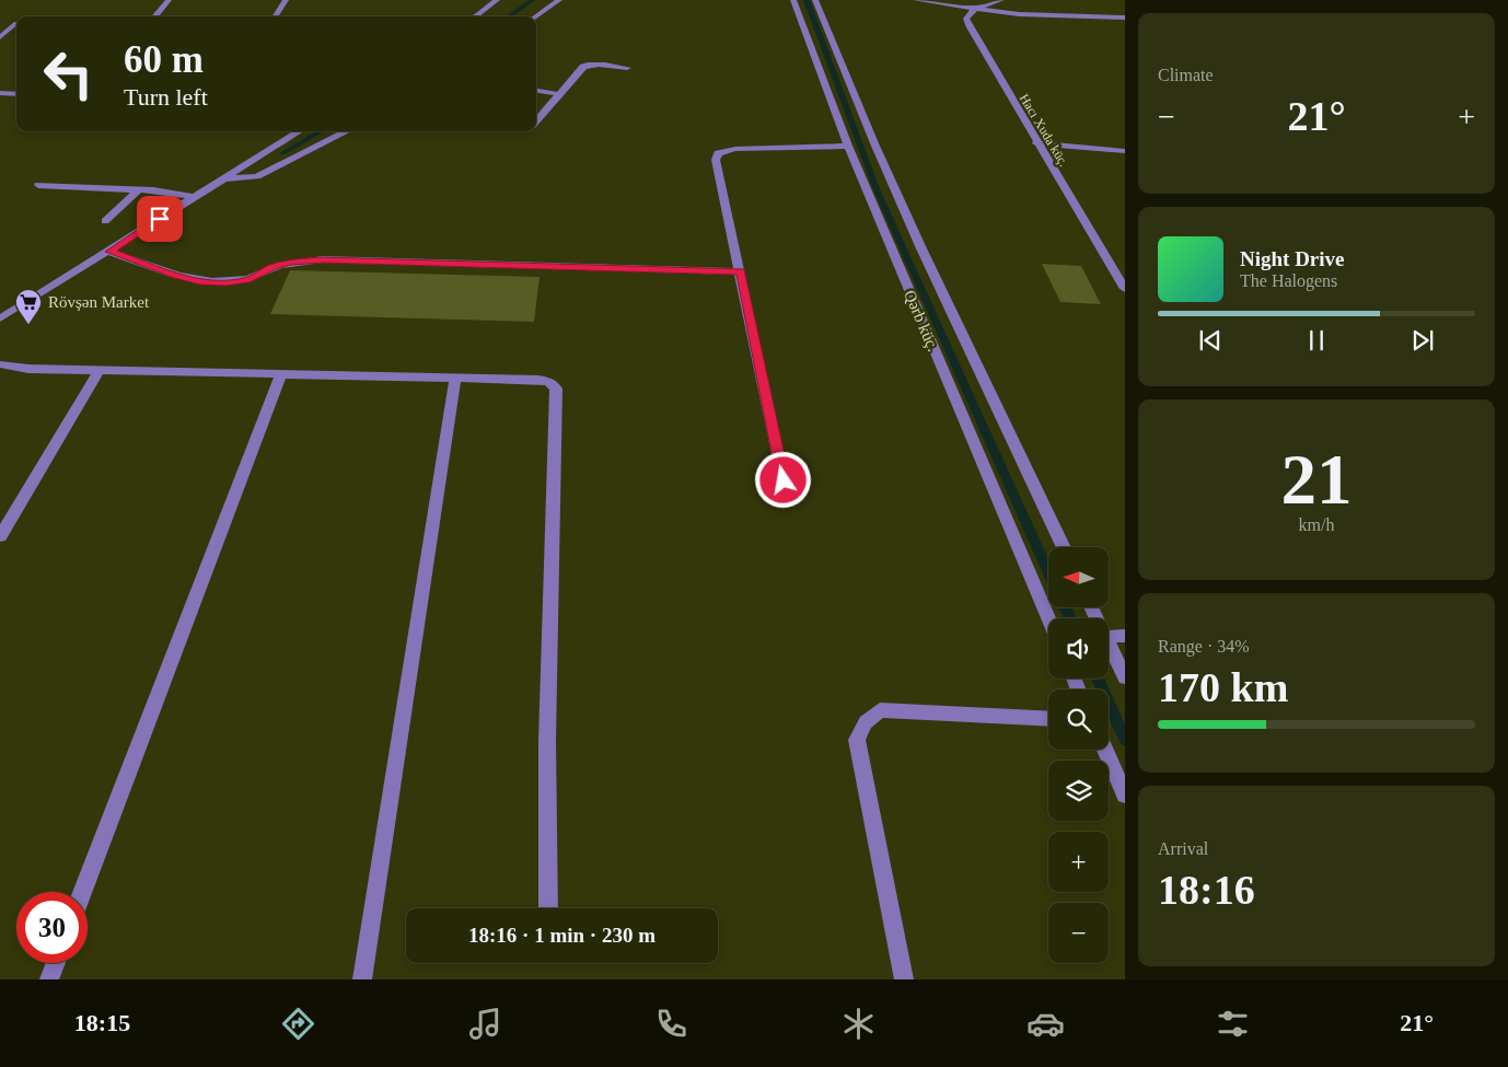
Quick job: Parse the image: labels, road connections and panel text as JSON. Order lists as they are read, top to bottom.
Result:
{
  "streets": {
    "street": ["Hacı Xuda küç.", "Qərb küç."]
  },
  "places": {
    "supermarket": ["Rövşən Market"]
  },
  "north": "left",
  "page": {
    "tile": [
      "Climate",
      ["21", "km/h"],
      ["Range · 34%", "170 km"],
      ["Arrival", "18:16"]
    ],
    "turn": ["60 m", "Turn left"],
    "heat": ["−", "21°", "+"],
    "song": ["Night Drive", "The Halogens"],
    "map_buttons": ["+", "−"],
    "limit": "30",
    "trip": "18:16 · 1 min · 230 m",
    "tabs": ["18:15", "21°"]
  }
}
